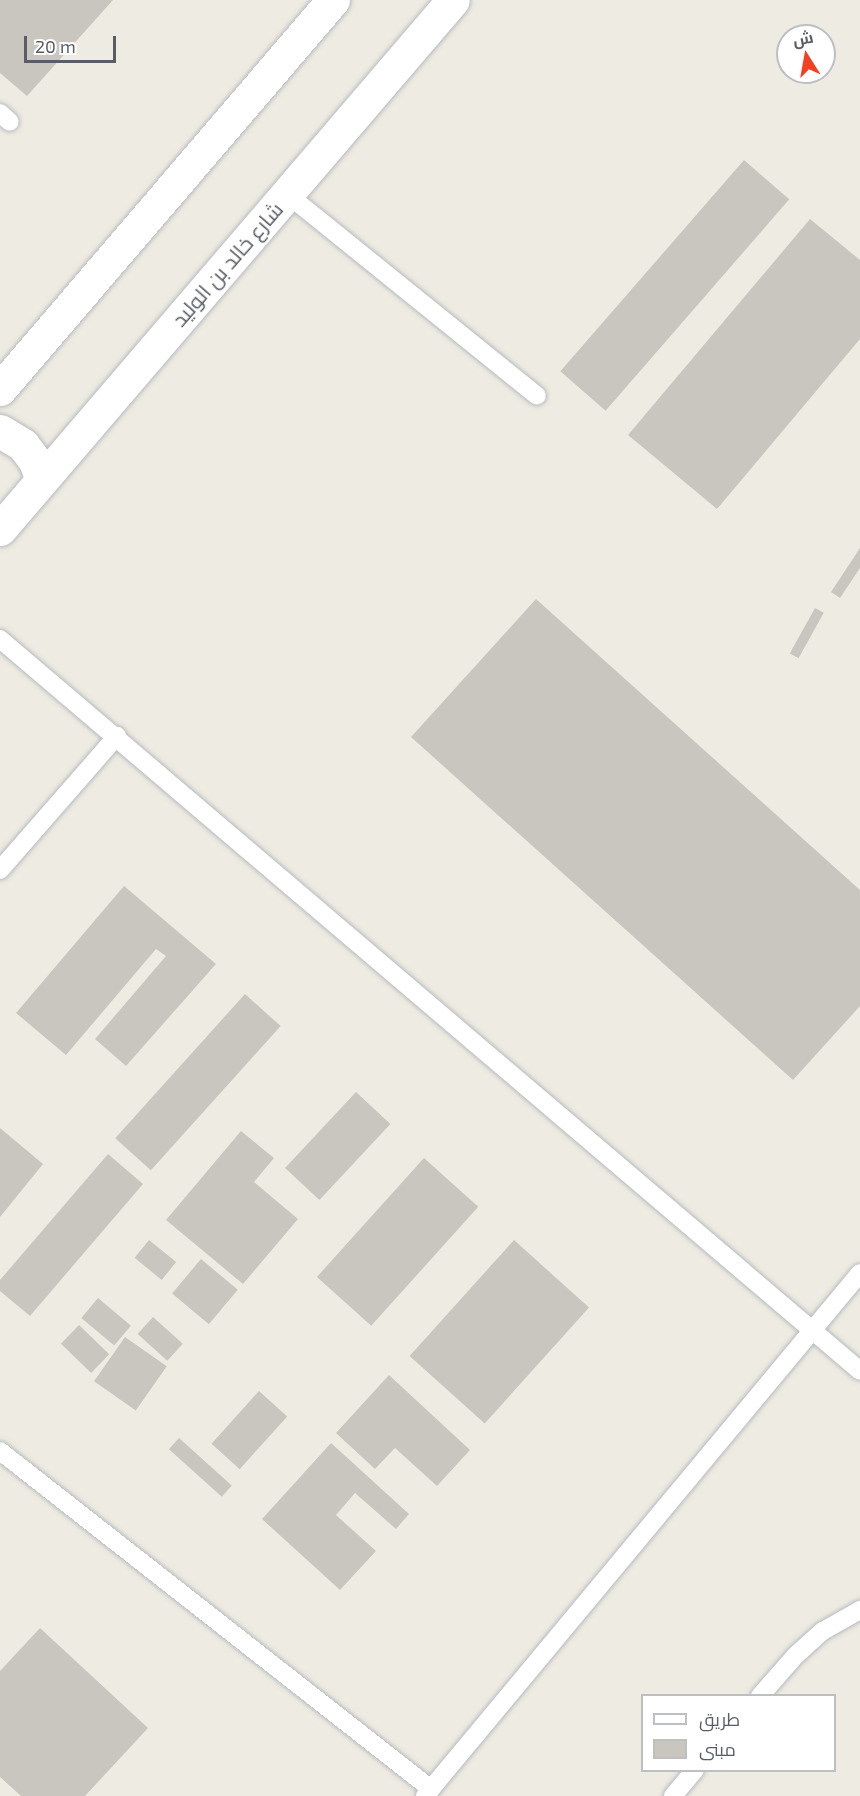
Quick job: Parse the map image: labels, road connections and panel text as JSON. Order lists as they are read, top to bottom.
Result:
{
  "streets": {
    "main road": ["شارع خالد بن الوليد"]
  },
  "legend": ["طريق", "مبنى"],
  "scale_bar": "20 m",
  "north": "top"
}
